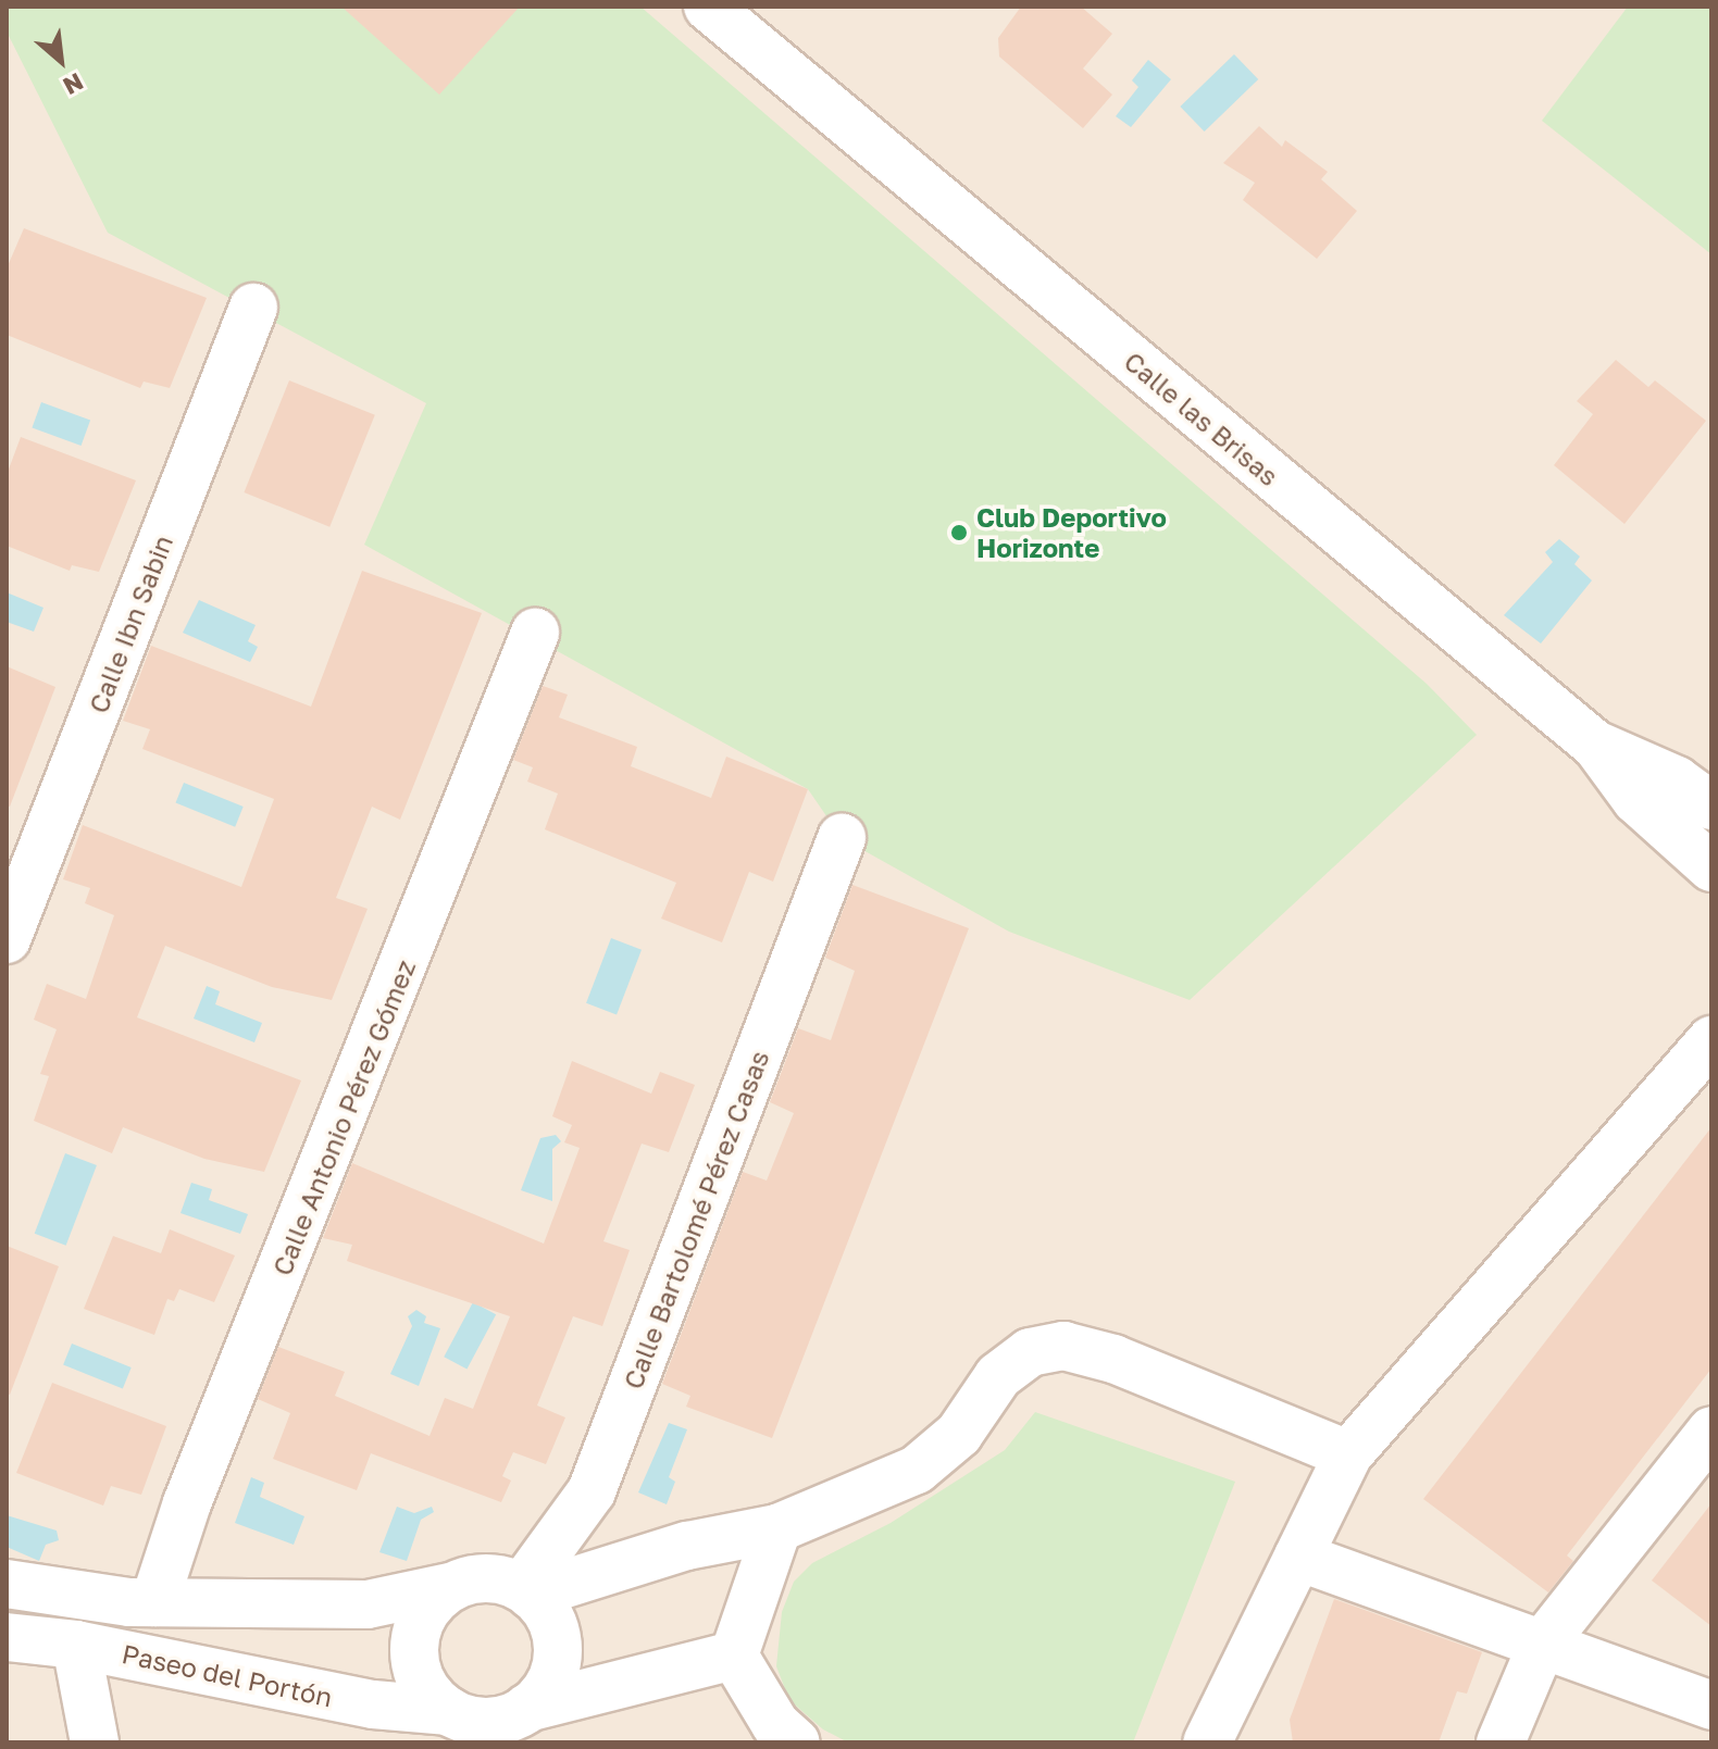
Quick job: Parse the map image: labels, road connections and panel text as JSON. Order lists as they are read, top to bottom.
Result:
{
  "streets": {
    "street": [
      "Calle las Brisas",
      "Calle Ibn Sabin",
      "Calle Antonio Pérez Gómez",
      "Calle Bartolomé Pérez Casas",
      "Paseo del Portón"
    ]
  },
  "crossings": [
    ["Calle Antonio Pérez Gómez", "Paseo del Portón"],
    ["Calle Bartolomé Pérez Casas", "Paseo del Portón"]
  ],
  "places": ["Club Deportivo Horizonte"],
  "north": "bottom right"
}
